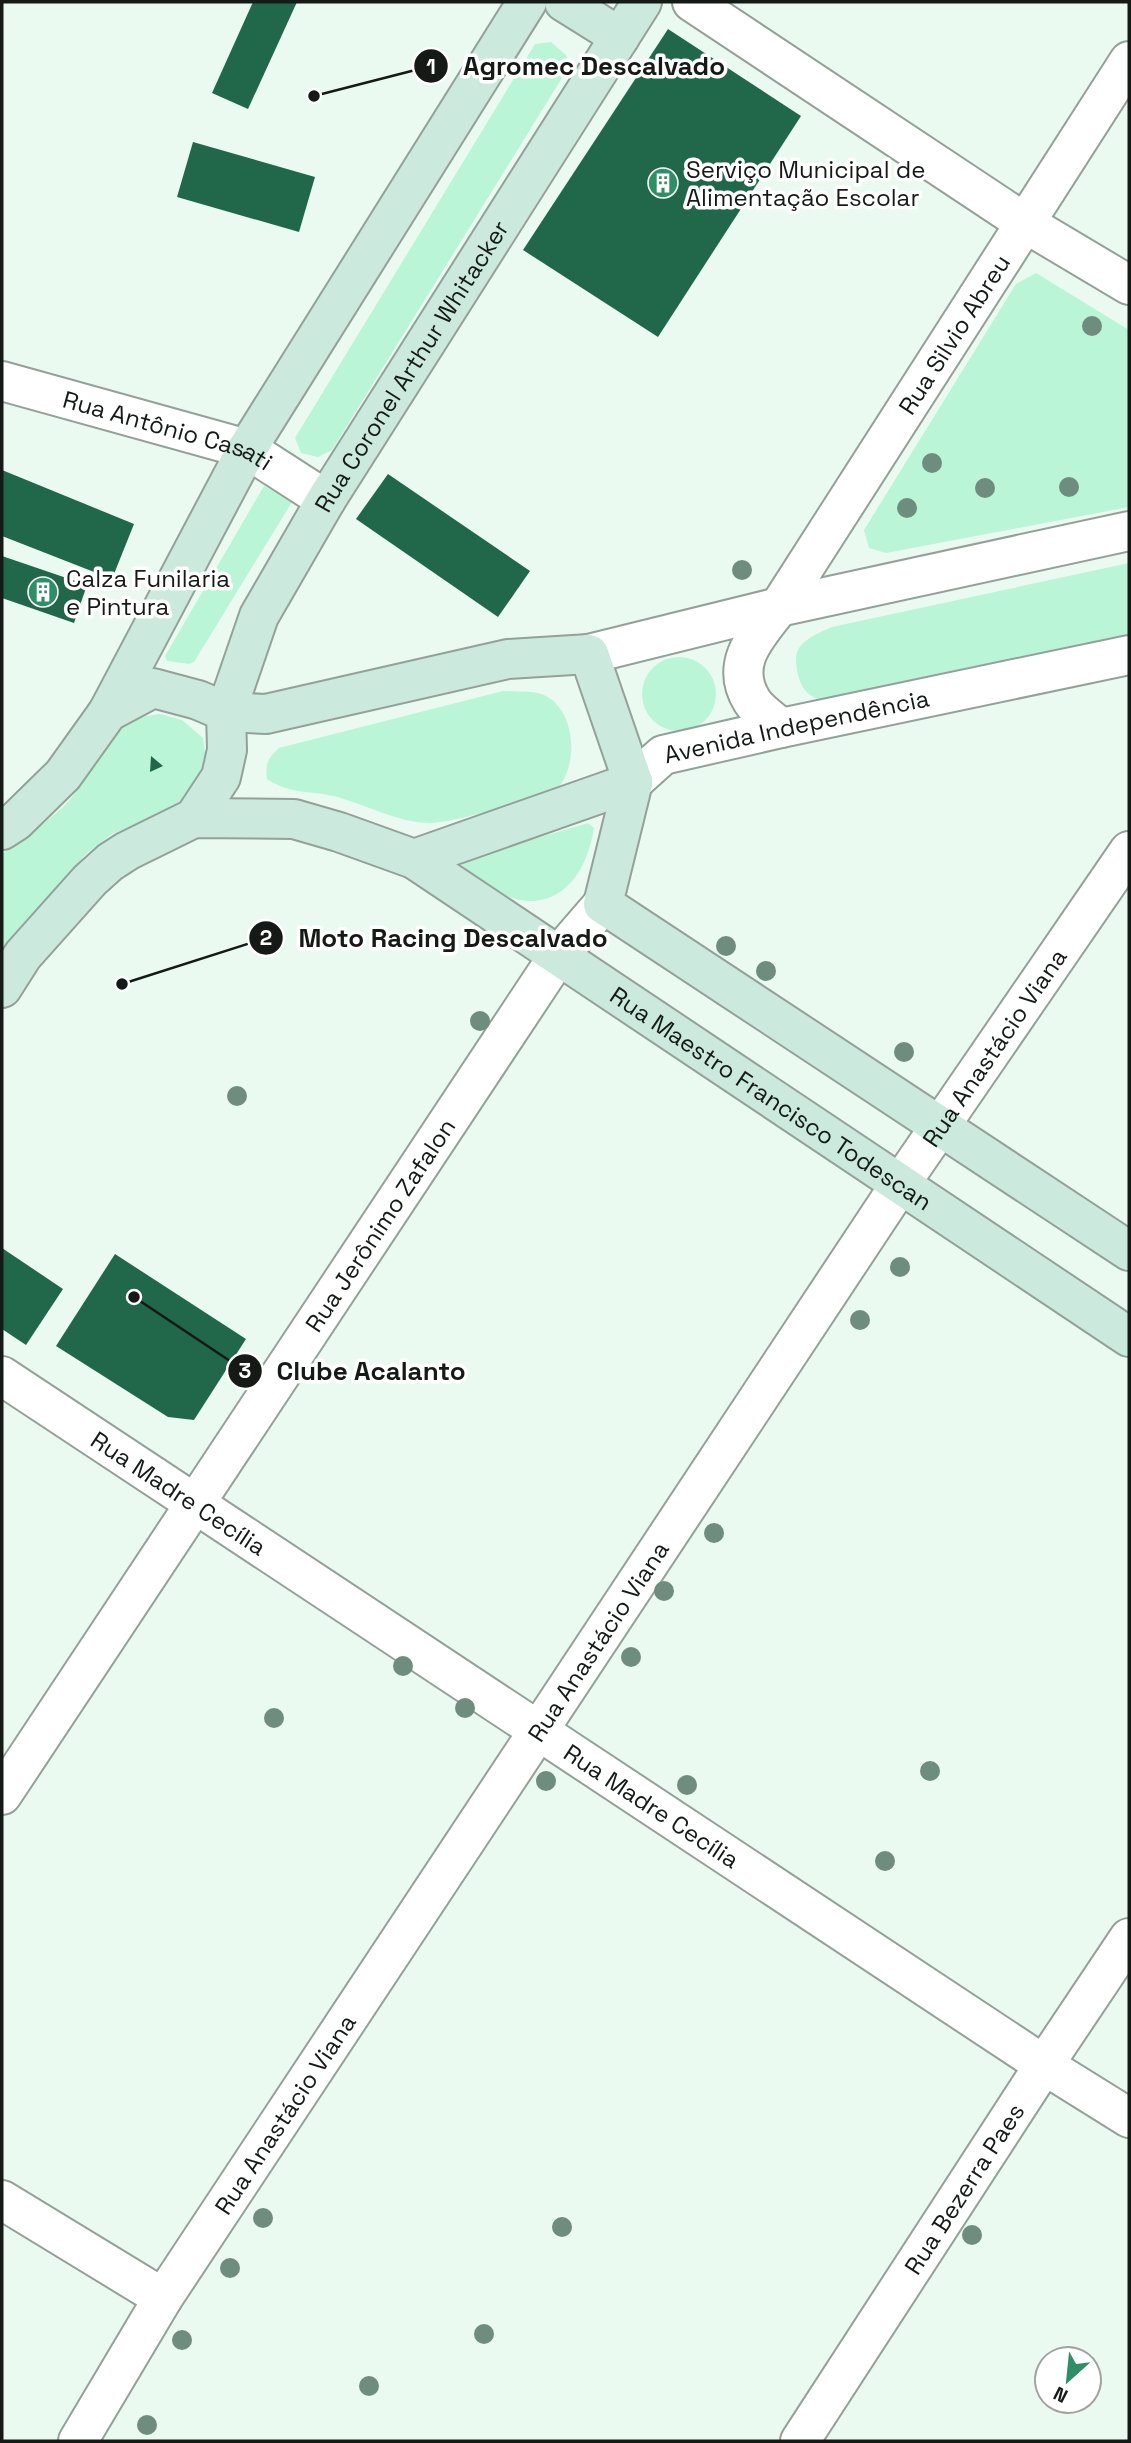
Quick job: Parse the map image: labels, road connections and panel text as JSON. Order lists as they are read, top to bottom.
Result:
{
  "streets": {
    "main road": ["Rua Coronel Arthur Whitacker", "Avenida Independência", "Rua Maestro Francisco Todescan"],
    "street": [
      "Rua Silvio Abreu",
      "Rua Antônio Casati",
      "Rua Anastácio Viana",
      "Rua Jerônimo Zafalon",
      "Rua Madre Cecília",
      "Rua Bezerra Paes"
    ]
  },
  "crossings": [
    ["Rua Silvio Abreu", "Avenida Independência"],
    ["Rua Coronel Arthur Whitacker", "Rua Antônio Casati"],
    ["Avenida Independência", "Rua Maestro Francisco Todescan"],
    ["Rua Anastácio Viana", "Rua Maestro Francisco Todescan"],
    ["Rua Anastácio Viana", "Rua Madre Cecília"],
    ["Rua Maestro Francisco Todescan", "Rua Jerônimo Zafalon"],
    ["Rua Jerônimo Zafalon", "Rua Madre Cecília"],
    ["Rua Madre Cecília", "Rua Bezerra Paes"]
  ],
  "places": {
    "other": ["Agromec Descalvado", "Moto Racing Descalvado", "Clube Acalanto"],
    "building": ["Serviço Municipal de Alimentação Escolar", "Calza Funilaria e Pintura"]
  },
  "north": "bottom left"
}
